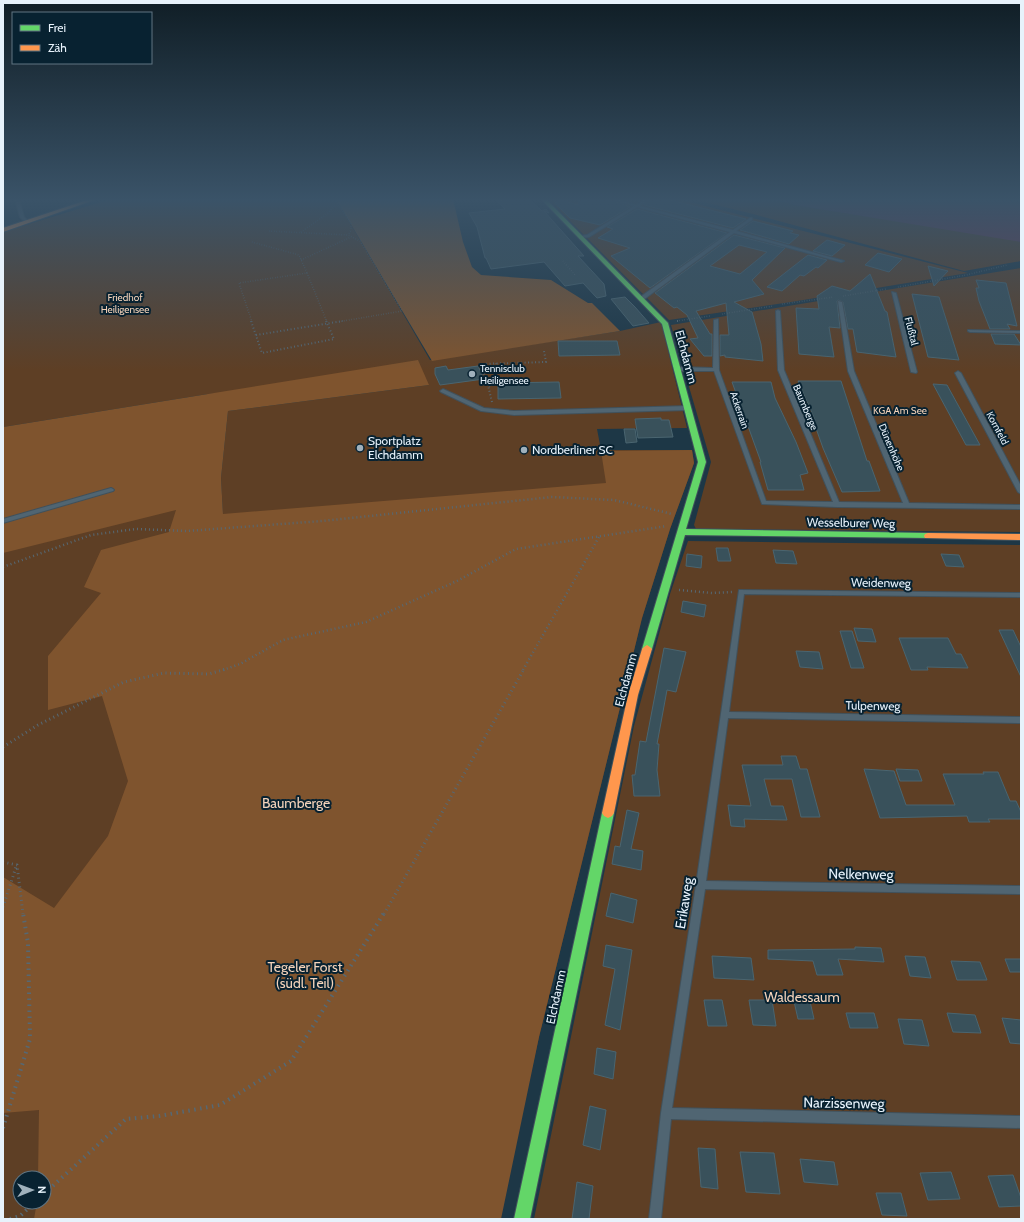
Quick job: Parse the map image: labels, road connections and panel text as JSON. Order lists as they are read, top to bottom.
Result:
{
  "streets": {
    "street": ["Elchdamm", "Wesselburer Weg"],
    "lane": [
      "Flußtal",
      "Baumberge",
      "Ackerrain",
      "Kornfeld",
      "Dünenhöhe",
      "Weidenweg",
      "Tulpenweg",
      "Nelkenweg",
      "Erikaweg",
      "Narzissenweg"
    ]
  },
  "crossings": [
    ["Elchdamm", "Wesselburer Weg"],
    ["Baumberge", "Ackerrain"],
    ["Weidenweg", "Erikaweg"],
    ["Tulpenweg", "Erikaweg"],
    ["Nelkenweg", "Erikaweg"],
    ["Erikaweg", "Narzissenweg"]
  ],
  "parks": [
    "Friedhof Heiligensee",
    "KGA Am See",
    "Baumberge",
    "Tegeler Forst (südl. Teil)",
    "Waldessaum"
  ],
  "places": ["Tennisclub Heiligensee", "Sportplatz Elchdamm", "Nordberliner SC"],
  "legend": ["Frei", "Zäh"],
  "north": "right"
}
